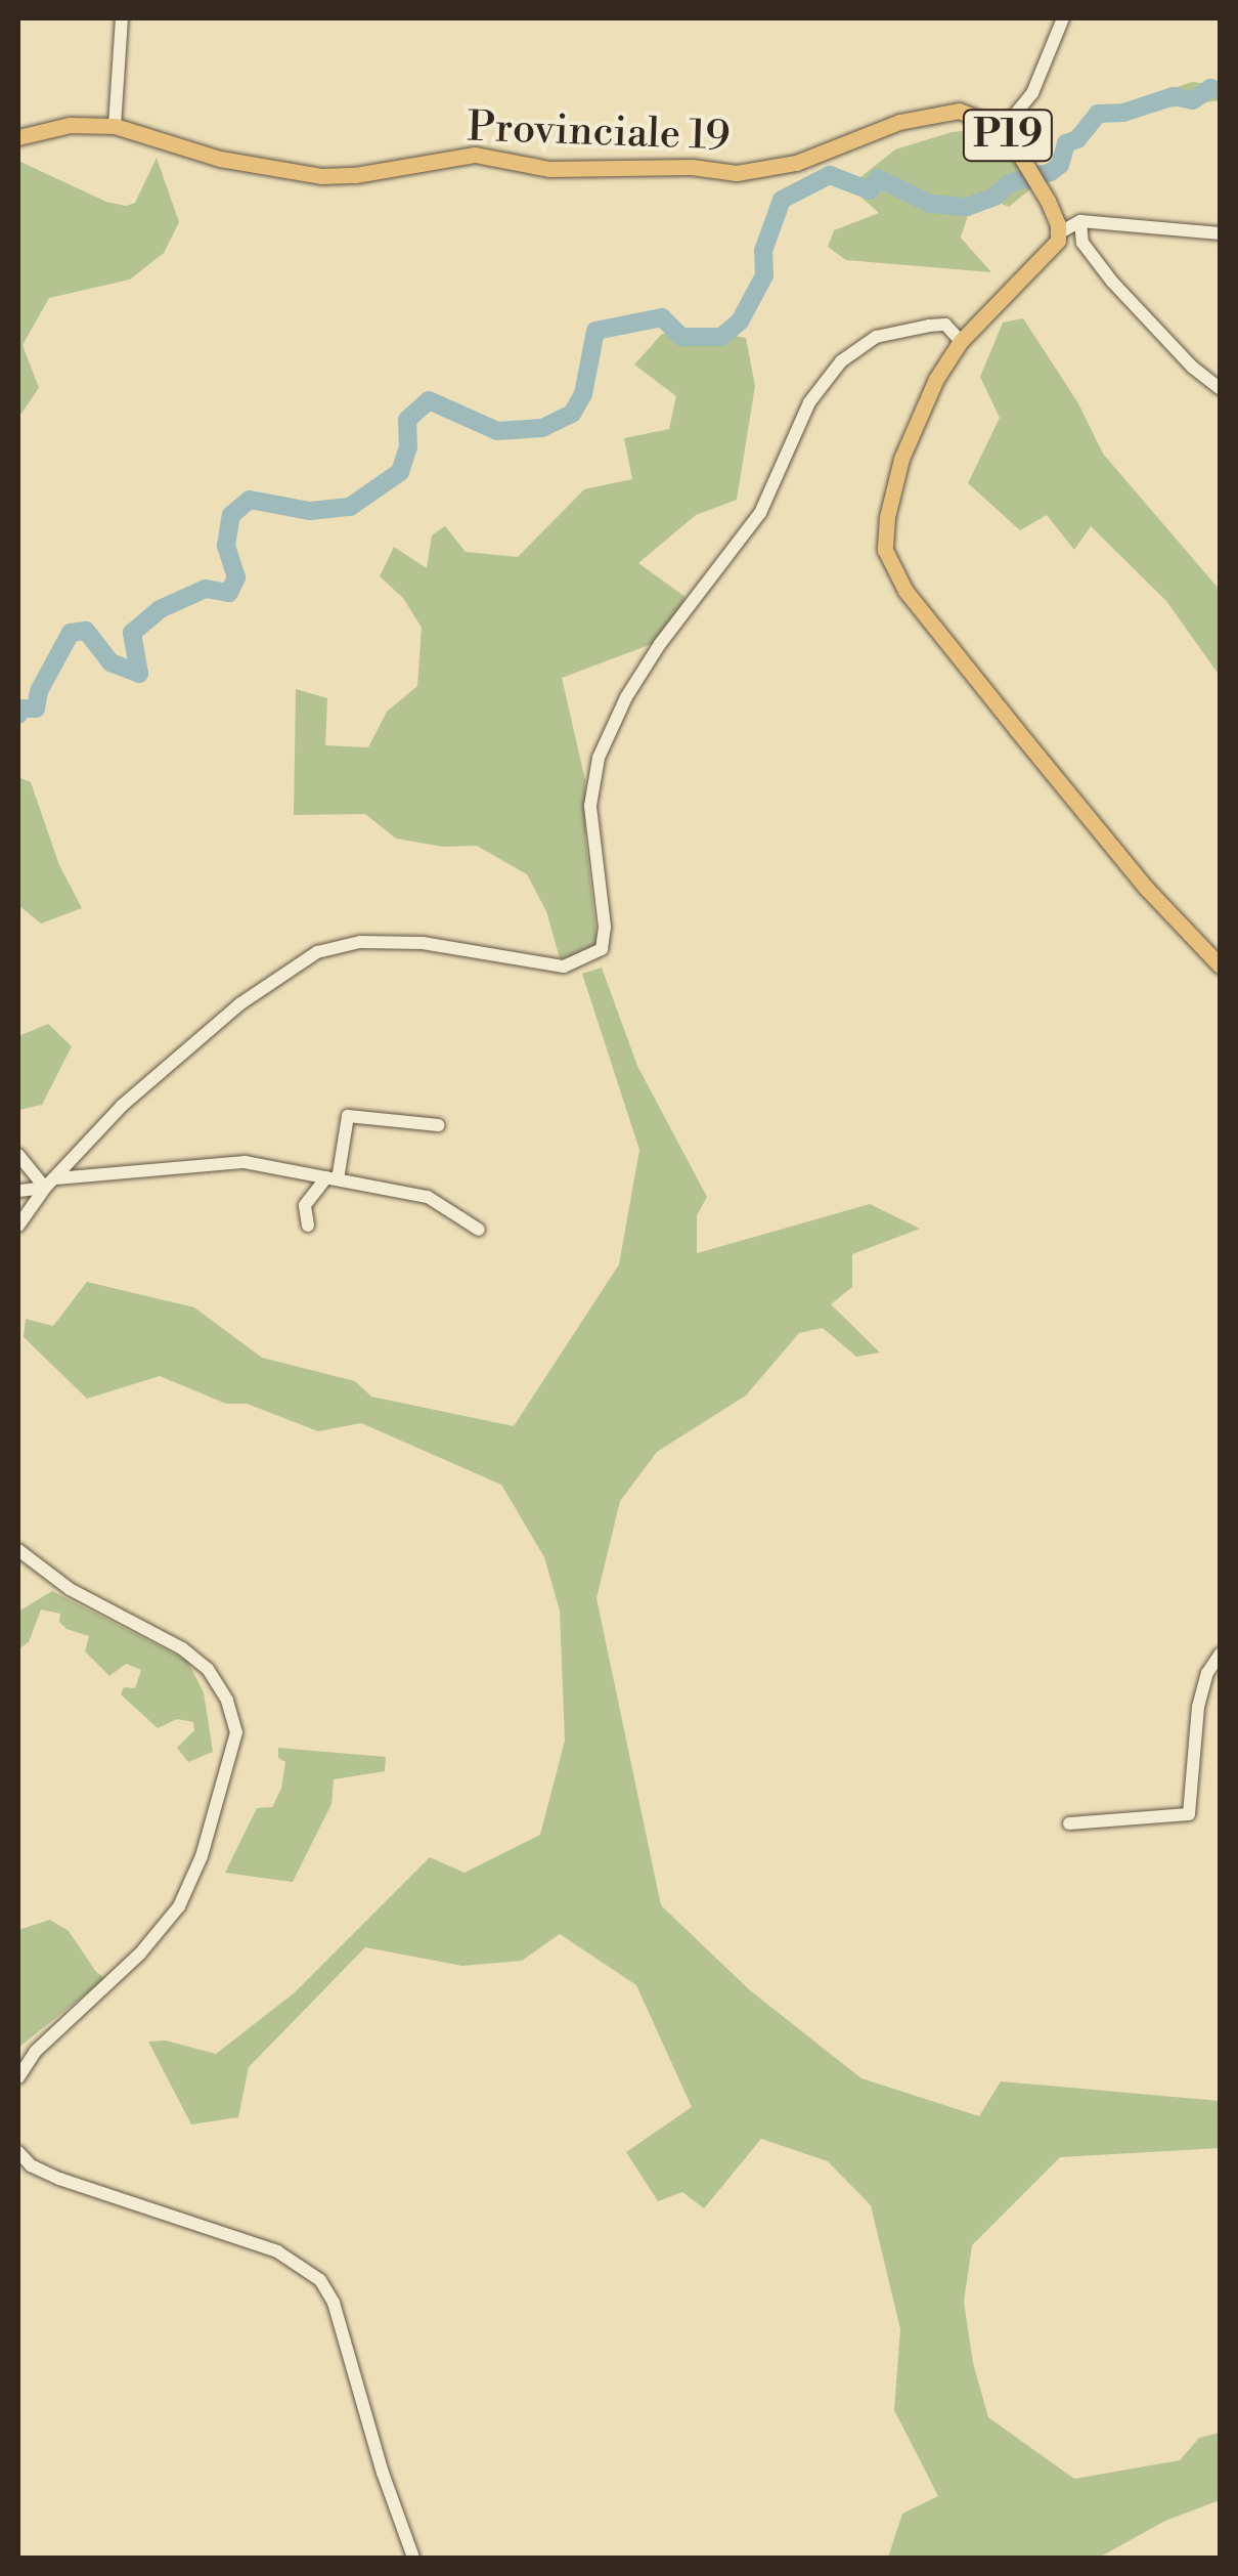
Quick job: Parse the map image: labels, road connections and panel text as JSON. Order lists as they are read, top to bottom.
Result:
{
  "streets": {
    "main road": ["Provinciale 19", "P19"]
  },
  "crossings": [
    ["Provinciale 19", "P19"]
  ]
}
